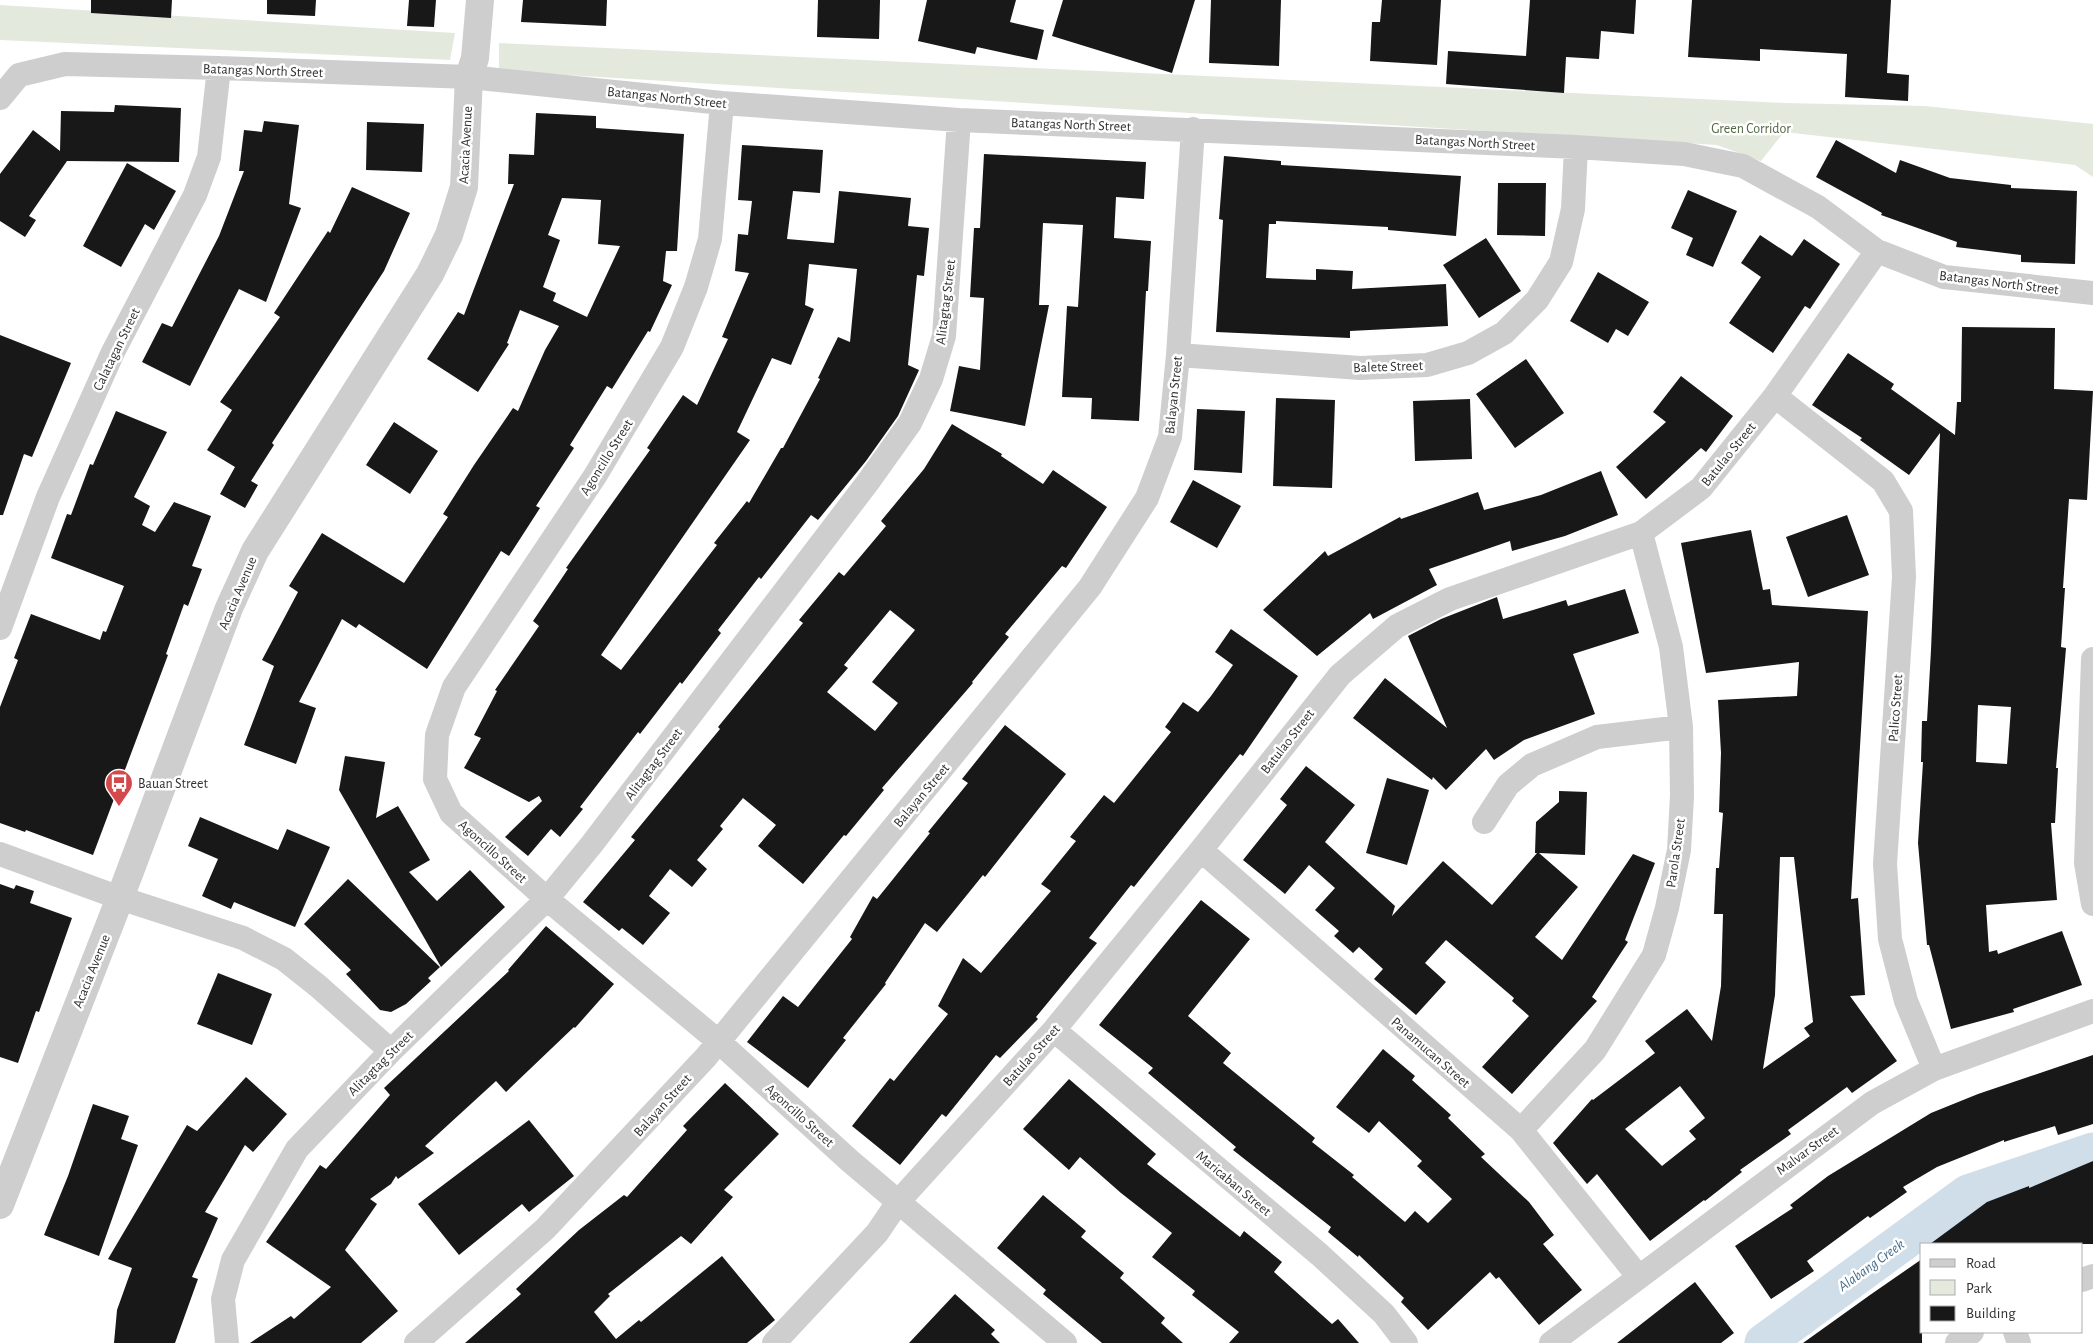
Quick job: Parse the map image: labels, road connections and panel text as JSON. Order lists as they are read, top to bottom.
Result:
{
  "streets": {
    "street": [
      "Batangas North Street",
      "Acacia Avenue",
      "Alitagtag Street",
      "Calatagan Street",
      "Balete Street",
      "Balayan Street",
      "Batulao Street",
      "Agoncillo Street",
      "Palico Street",
      "Parola Street",
      "Panamucan Street",
      "Malvar Street",
      "Maricaban Street"
    ]
  },
  "crossings": [
    ["Batangas North Street", "Acacia Avenue"],
    ["Batangas North Street", "Alitagtag Street"],
    ["Batangas North Street", "Calatagan Street"],
    ["Batangas North Street", "Balete Street"],
    ["Batangas North Street", "Balayan Street"],
    ["Batangas North Street", "Batulao Street"],
    ["Batangas North Street", "Agoncillo Street"],
    ["Alitagtag Street", "Agoncillo Street"],
    ["Balete Street", "Balayan Street"],
    ["Balayan Street", "Agoncillo Street"],
    ["Batulao Street", "Agoncillo Street"],
    ["Batulao Street", "Palico Street"],
    ["Batulao Street", "Parola Street"],
    ["Batulao Street", "Panamucan Street"],
    ["Batulao Street", "Maricaban Street"],
    ["Palico Street", "Malvar Street"],
    ["Parola Street", "Panamucan Street"],
    ["Panamucan Street", "Malvar Street"]
  ],
  "water": ["Alabang Creek"],
  "parks": ["Green Corridor"],
  "places": {
    "bus stop": ["Bauan Street"]
  },
  "legend": ["Road", "Park", "Building"]
}
